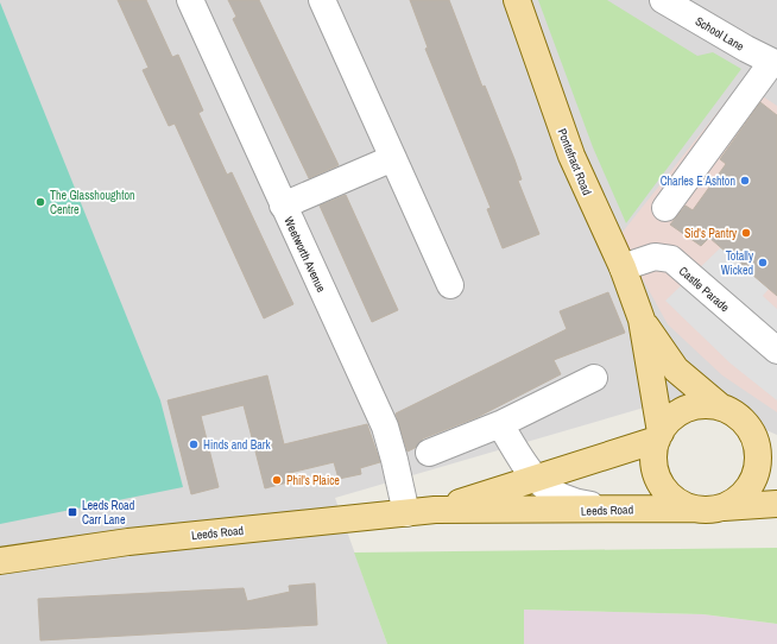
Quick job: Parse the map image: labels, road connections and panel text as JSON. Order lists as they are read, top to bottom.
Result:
{
  "streets": {
    "main road": ["Pontefract Road", "Leeds Road"],
    "street": ["School Lane", "Weetworth Avenue", "Castle Parade"]
  },
  "crossings": [
    ["Pontefract Road", "Castle Parade"],
    ["Pontefract Road", "Leeds Road"],
    ["Weetworth Avenue", "Leeds Road"]
  ],
  "places": {
    "other": [
      "Charles E Ashton",
      "The Glasshoughton Centre",
      "Sid's Pantry",
      "Totally Wicked",
      "Hinds and Bark",
      "Phil's Plaice"
    ],
    "transit": ["Leeds Road Carr Lane"]
  }
}
